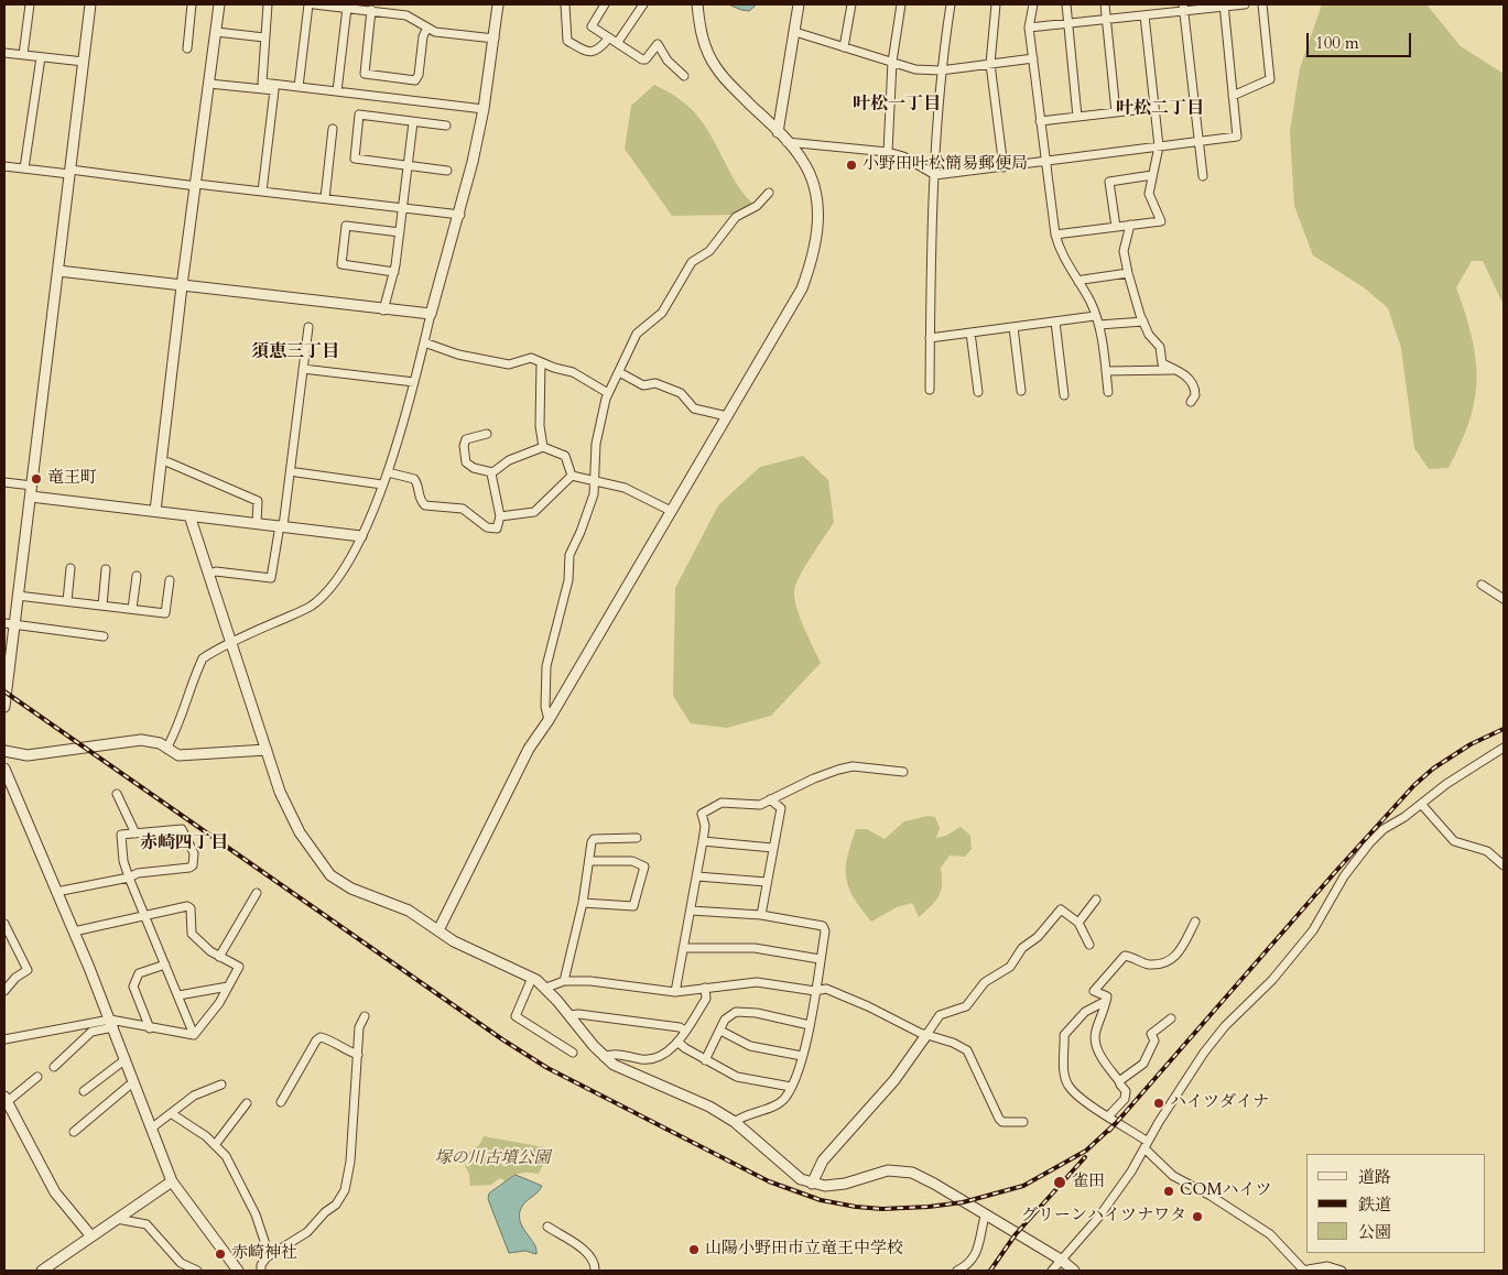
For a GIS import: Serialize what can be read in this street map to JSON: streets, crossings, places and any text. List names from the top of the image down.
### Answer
{
  "districts": [
    "叶松一丁目",
    "叶松二丁目",
    "須恵三丁目",
    "赤崎四丁目"
  ],
  "parks": ["塚の川古墳公園"],
  "places": [
    "小野田叶松簡易郵便局",
    "竜王町",
    "ハイツダイナ",
    "雀田",
    "COMハイツ",
    "グリーンハイツナワタ",
    "山陽小野田市立竜王中学校",
    "赤崎神社"
  ],
  "legend": ["道路", "鉄道", "公園"],
  "scale_bar": "100 m"
}
